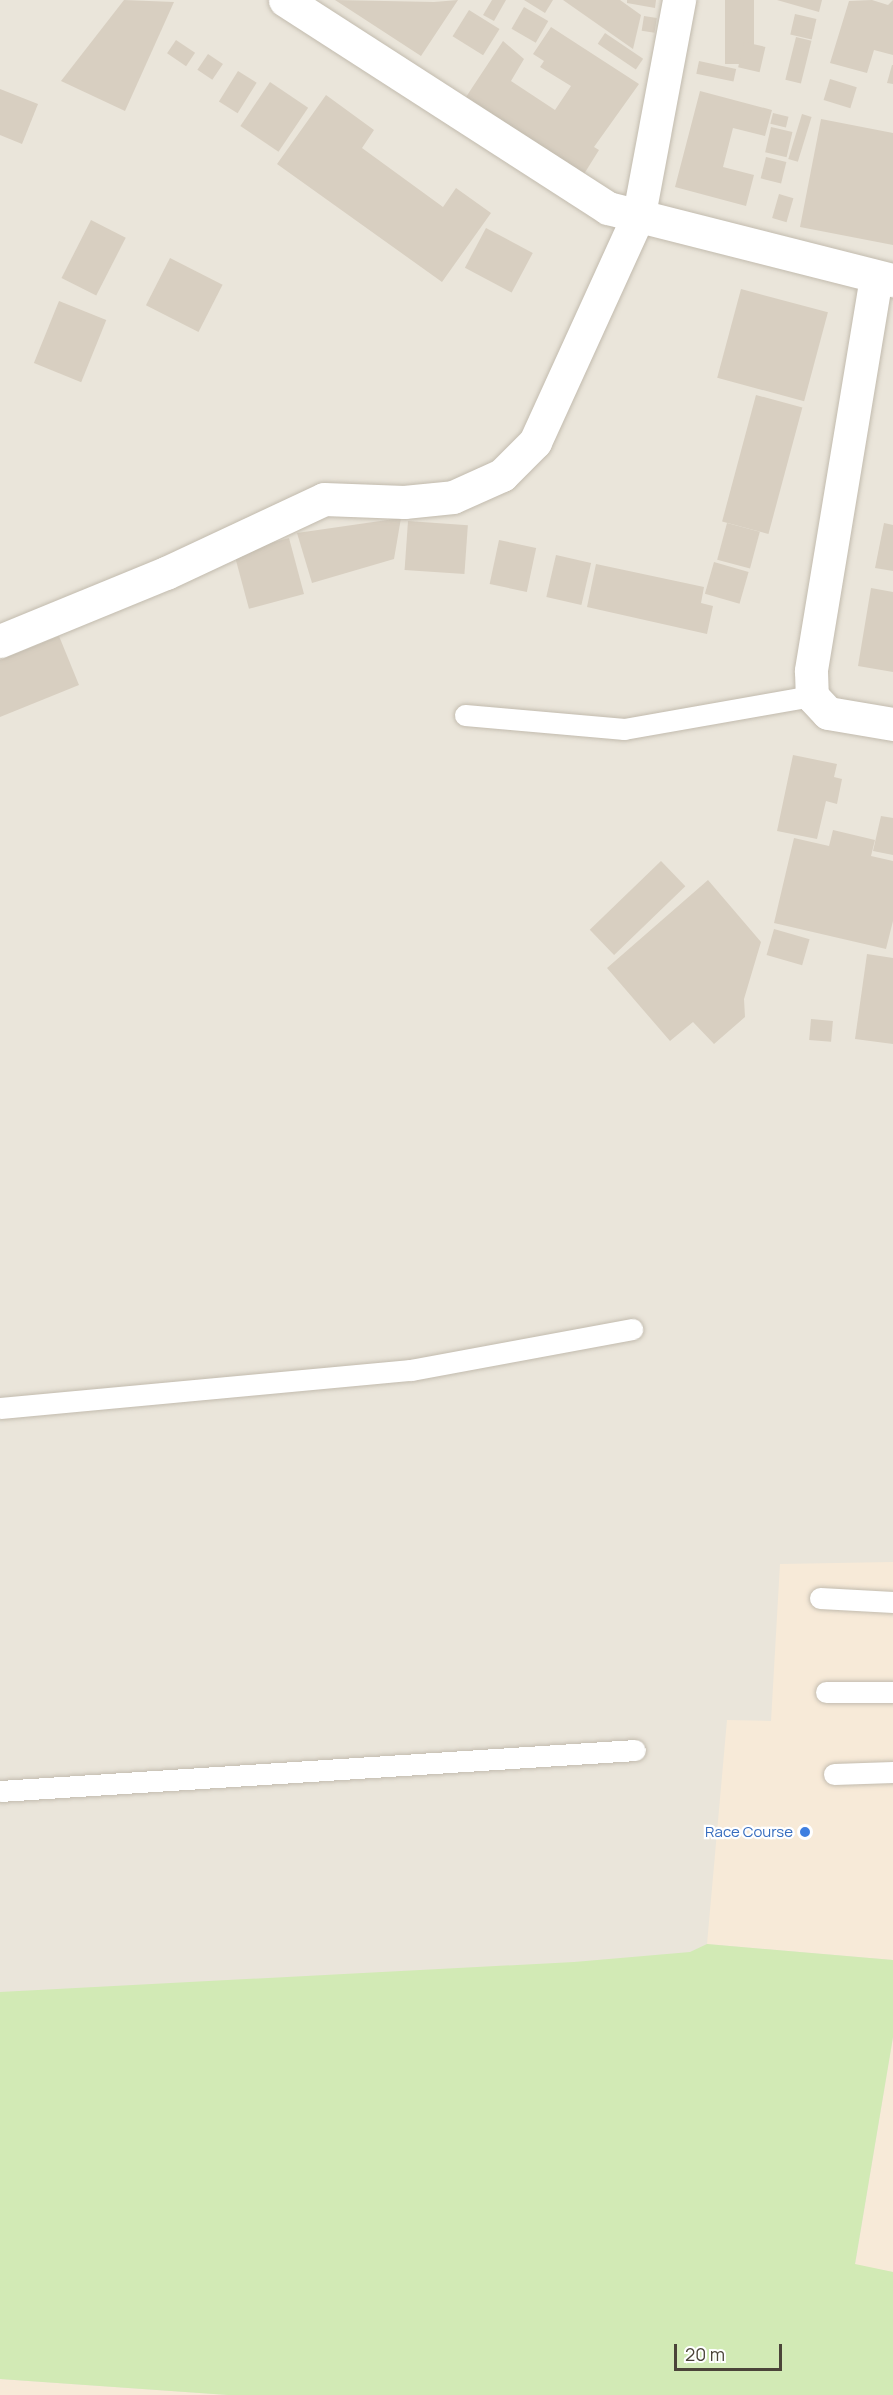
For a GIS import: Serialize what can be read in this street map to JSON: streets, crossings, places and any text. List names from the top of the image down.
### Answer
{
  "places": ["Race Course"],
  "scale_bar": "20 m"
}
